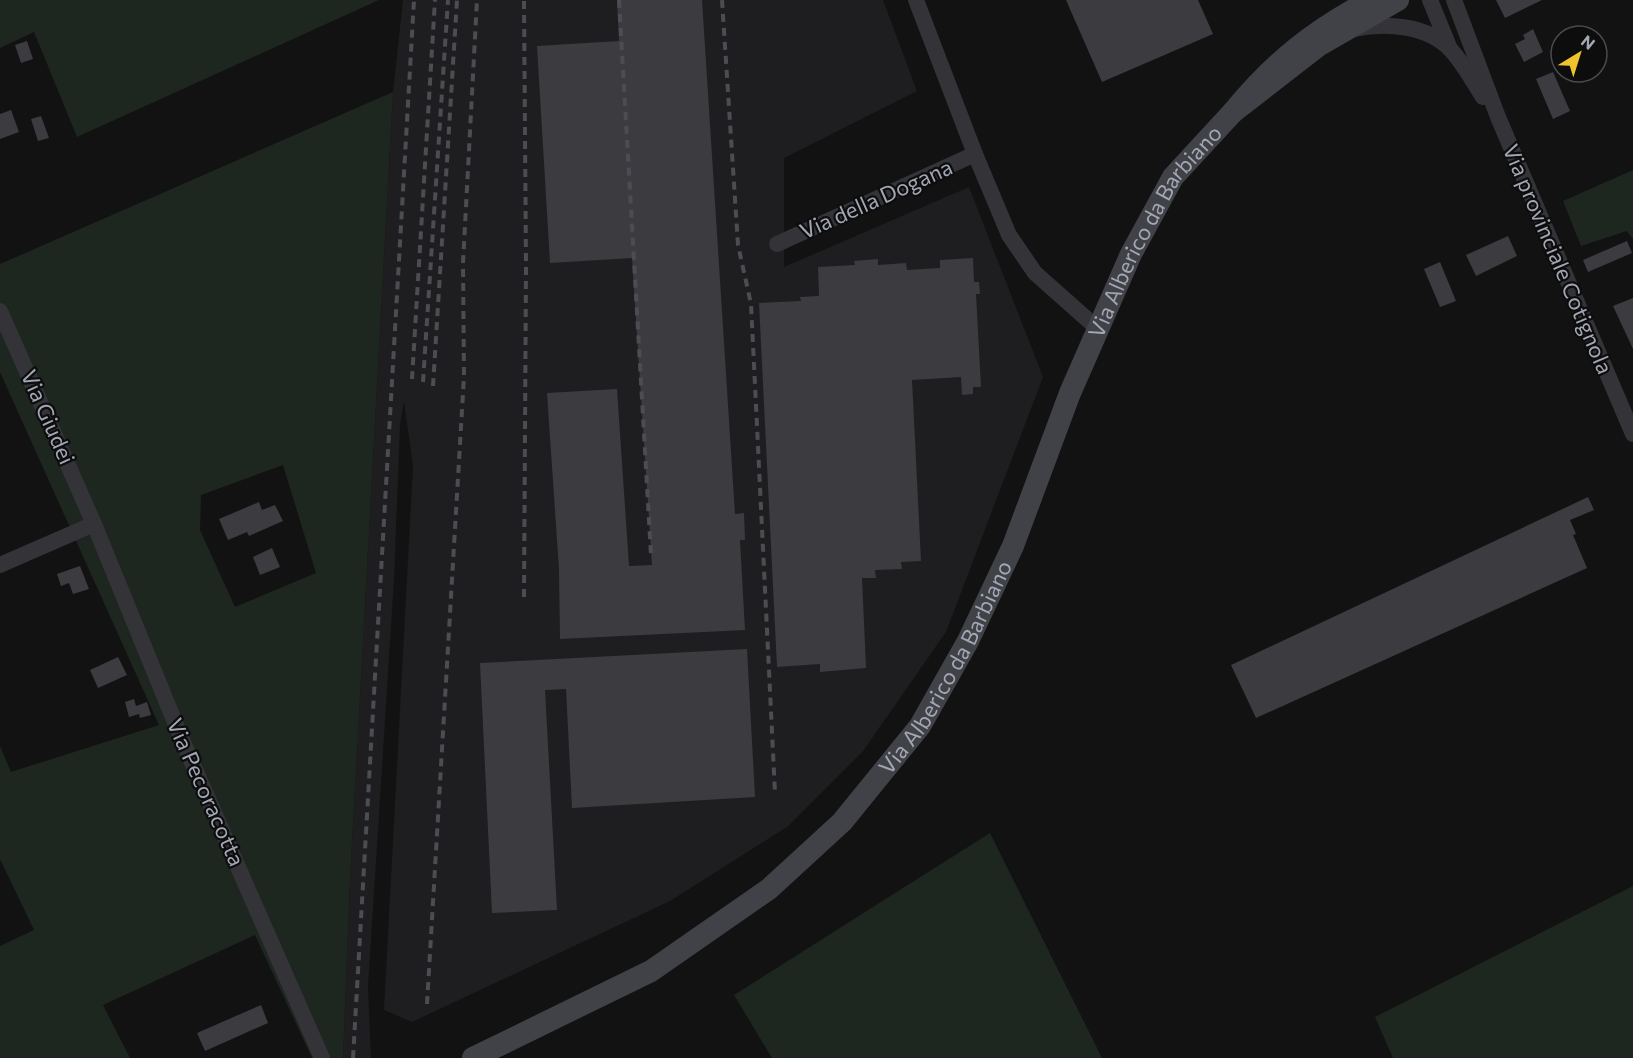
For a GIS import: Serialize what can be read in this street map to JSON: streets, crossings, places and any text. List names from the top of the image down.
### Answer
{
  "streets": {
    "main road": ["Via Alberico da Barbiano"],
    "street": [
      "Via della Dogana",
      "Via provinciale Cotignola",
      "Via Giudei",
      "Via Pecoracotta"
    ]
  },
  "crossings": [
    ["Via della Dogana", "Via Alberico da Barbiano"],
    ["Via Alberico da Barbiano", "Via provinciale Cotignola"],
    ["Via Giudei", "Via Pecoracotta"]
  ],
  "north": "top right"
}
